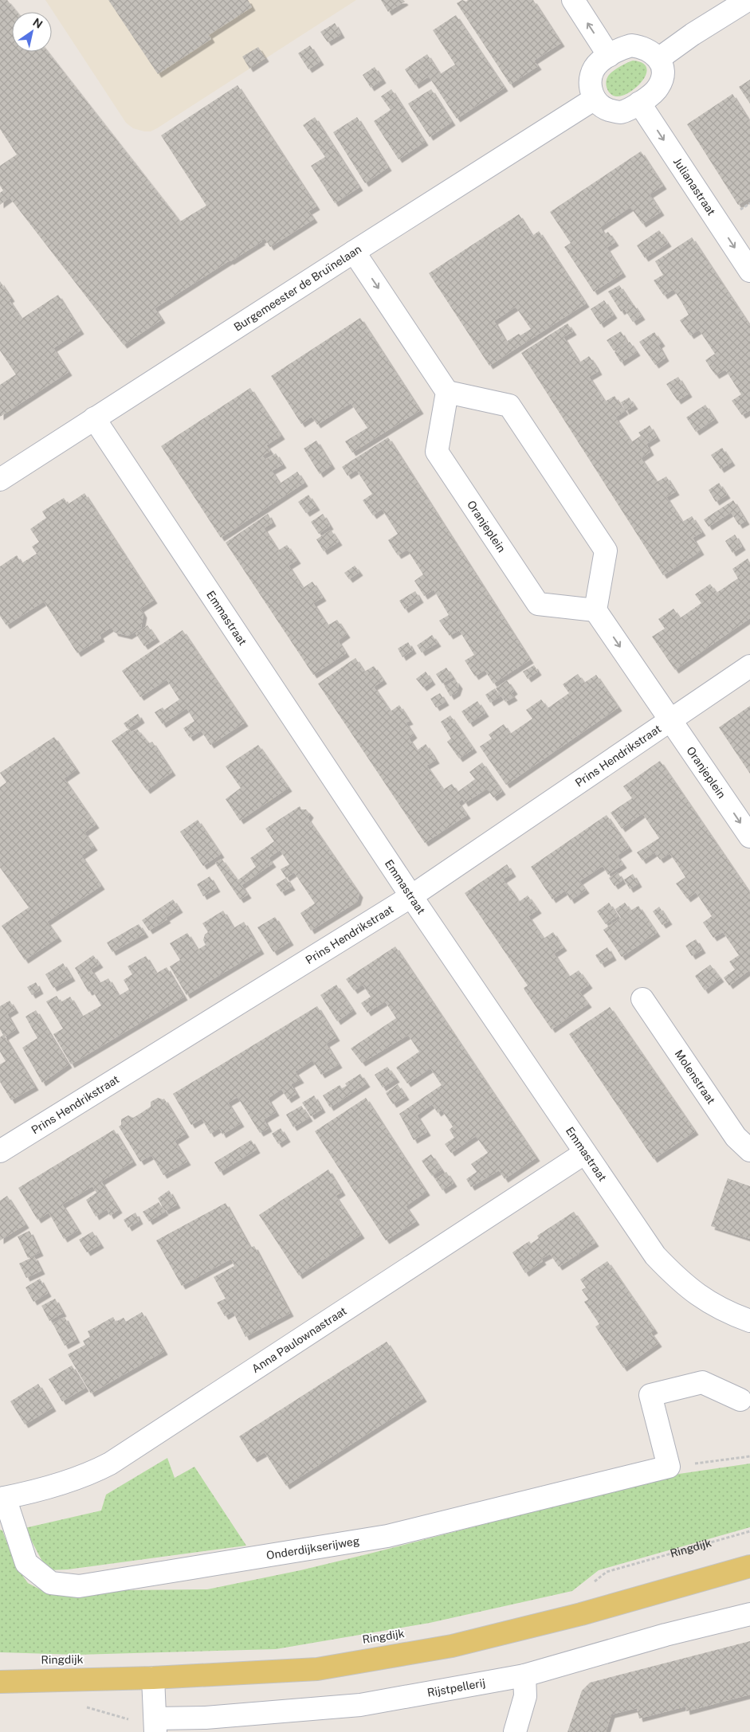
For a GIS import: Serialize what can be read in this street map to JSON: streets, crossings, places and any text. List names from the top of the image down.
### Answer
{
  "streets": {
    "main road": ["Ringdijk"],
    "street": [
      "Julianastraat",
      "Burgemeester de Bruïnelaan",
      "Oranjeplein",
      "Emmastraat",
      "Prins Hendrikstraat",
      "Molenstraat",
      "Anna Paulownastraat",
      "Onderdijkserijweg",
      "Rijstpellerij"
    ]
  },
  "crossings": [
    ["Julianastraat", "Burgemeester de Bruïnelaan"],
    ["Burgemeester de Bruïnelaan", "Emmastraat"],
    ["Oranjeplein", "Prins Hendrikstraat"],
    ["Emmastraat", "Prins Hendrikstraat"],
    ["Emmastraat", "Anna Paulownastraat"],
    ["Anna Paulownastraat", "Onderdijkserijweg"]
  ],
  "one_way": ["Julianastraat", "Oranjeplein"],
  "north": "top right"
}
